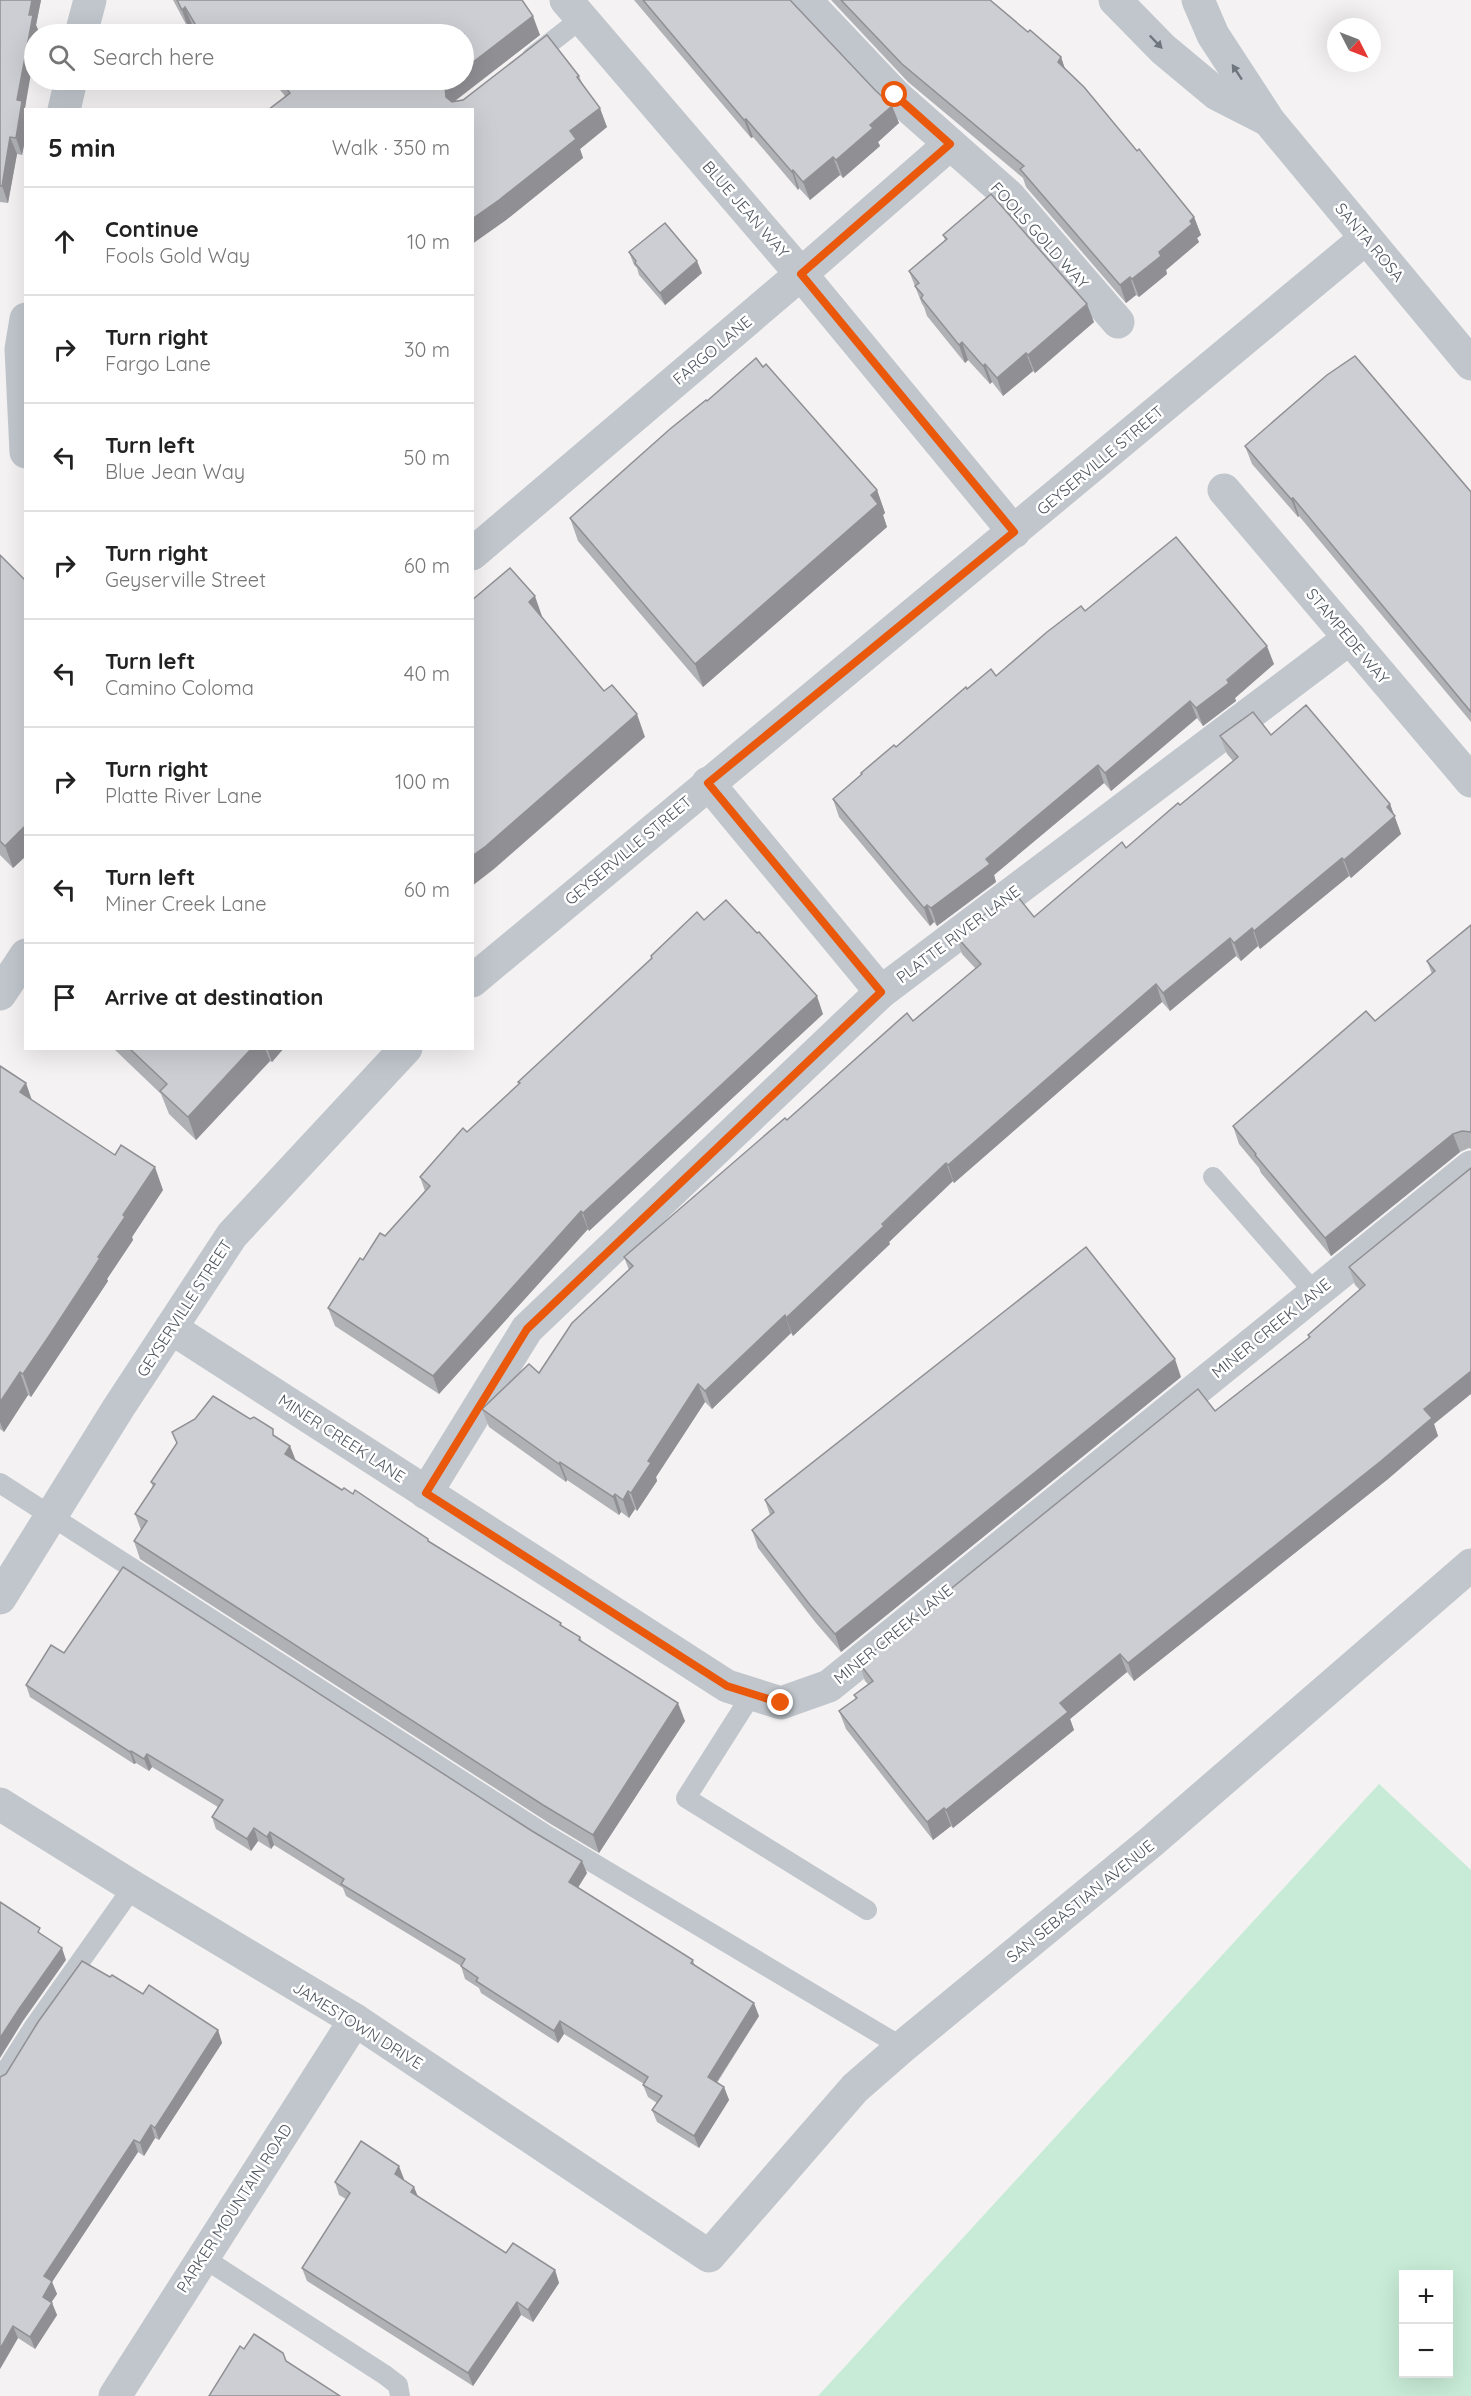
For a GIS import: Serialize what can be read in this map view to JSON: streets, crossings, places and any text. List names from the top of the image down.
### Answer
{
  "streets": {
    "street": [
      "BLUE JEAN WAY",
      "FOOLS GOLD WAY",
      "SANTA ROSA",
      "FARGO LANE",
      "GEYSERVILLE STREET",
      "STAMPEDE WAY",
      "PLATTE RIVER LANE",
      "MINER CREEK LANE",
      "SAN SEBASTIAN AVENUE",
      "JAMESTOWN DRIVE",
      "PARKER MOUNTAIN ROAD"
    ]
  },
  "crossings": [
    ["BLUE JEAN WAY", "FARGO LANE"],
    ["BLUE JEAN WAY", "GEYSERVILLE STREET"],
    ["FOOLS GOLD WAY", "FARGO LANE"],
    ["SANTA ROSA", "GEYSERVILLE STREET"],
    ["GEYSERVILLE STREET", "MINER CREEK LANE"],
    ["STAMPEDE WAY", "PLATTE RIVER LANE"],
    ["PLATTE RIVER LANE", "MINER CREEK LANE"],
    ["SAN SEBASTIAN AVENUE", "JAMESTOWN DRIVE"],
    ["JAMESTOWN DRIVE", "PARKER MOUNTAIN ROAD"]
  ],
  "north": "bottom right",
  "page": {
    "search": "Search here",
    "heading": ["5 min", "Walk · 350 m"],
    "list": [
      ["Continue", "Fools Gold Way", "10 m"],
      ["Turn right", "Fargo Lane", "30 m"],
      ["Turn left", "Blue Jean Way", "50 m"],
      ["Turn right", "Geyserville Street", "60 m"],
      ["Turn left", "Camino Coloma", "40 m"],
      ["Turn right", "Platte River Lane", "100 m"],
      ["Turn left", "Miner Creek Lane", "60 m"],
      "Arrive at destination"
    ],
    "map_buttons": ["+", "−"]
  }
}
